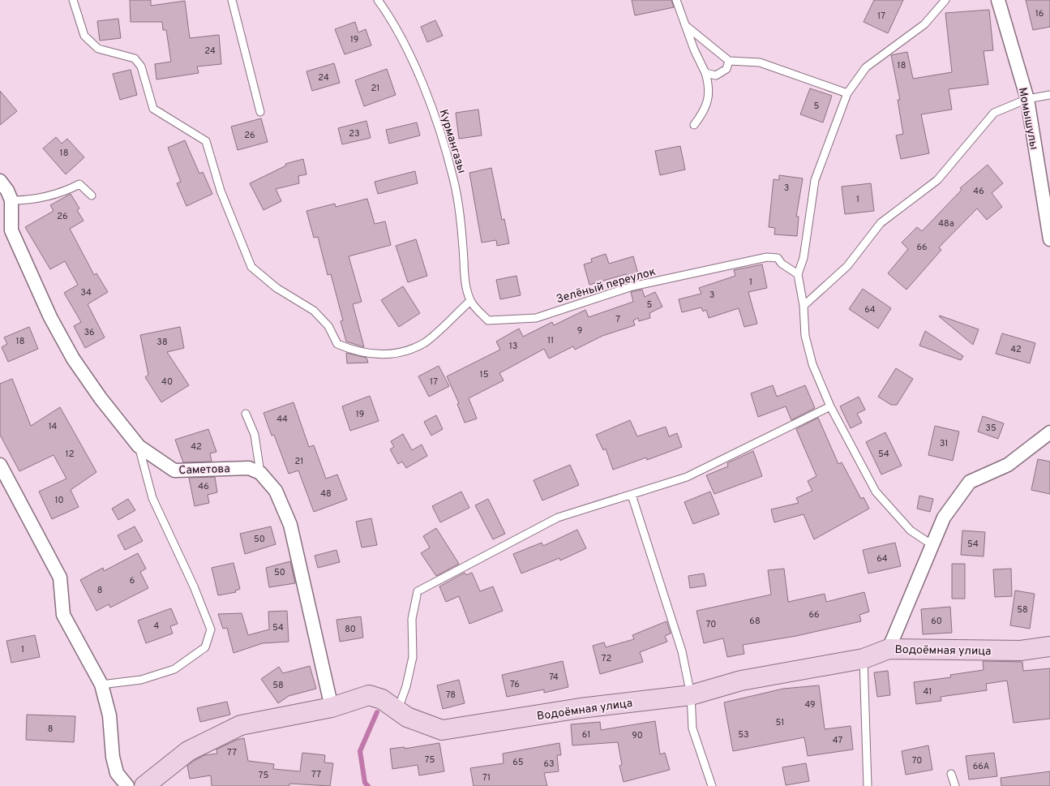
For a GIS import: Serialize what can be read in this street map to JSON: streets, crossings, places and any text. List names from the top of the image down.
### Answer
{
  "streets": {
    "street": ["Момышулы", "Саметова", "Водоёмная улица"],
    "lane": ["Курмангазы", "Зелёный переулок"]
  },
  "crossings": [
    ["Курмангазы", "Зелёный переулок"]
  ],
  "house_numbers": [
    "16",
    "17",
    "19",
    "24",
    "18",
    "24",
    "21",
    "5",
    "23",
    "26",
    "18",
    "3",
    "46",
    "1",
    "26",
    "48а",
    "66",
    "1",
    "34",
    "3",
    "5",
    "64",
    "7",
    "9",
    "36",
    "11",
    "18",
    "38",
    "13",
    "42",
    "15",
    "40",
    "17",
    "19",
    "44",
    "14",
    "35",
    "31",
    "42",
    "12",
    "54",
    "21",
    "46",
    "48",
    "10",
    "50",
    "54",
    "64",
    "50",
    "6",
    "8",
    "58",
    "66",
    "68",
    "60",
    "70",
    "4",
    "54",
    "80",
    "1",
    "72",
    "74",
    "76",
    "58",
    "41",
    "78",
    "49",
    "51",
    "8",
    "61",
    "53",
    "90",
    "47",
    "77",
    "75",
    "70",
    "65",
    "63",
    "66А",
    "77",
    "75",
    "71"
  ]
}
